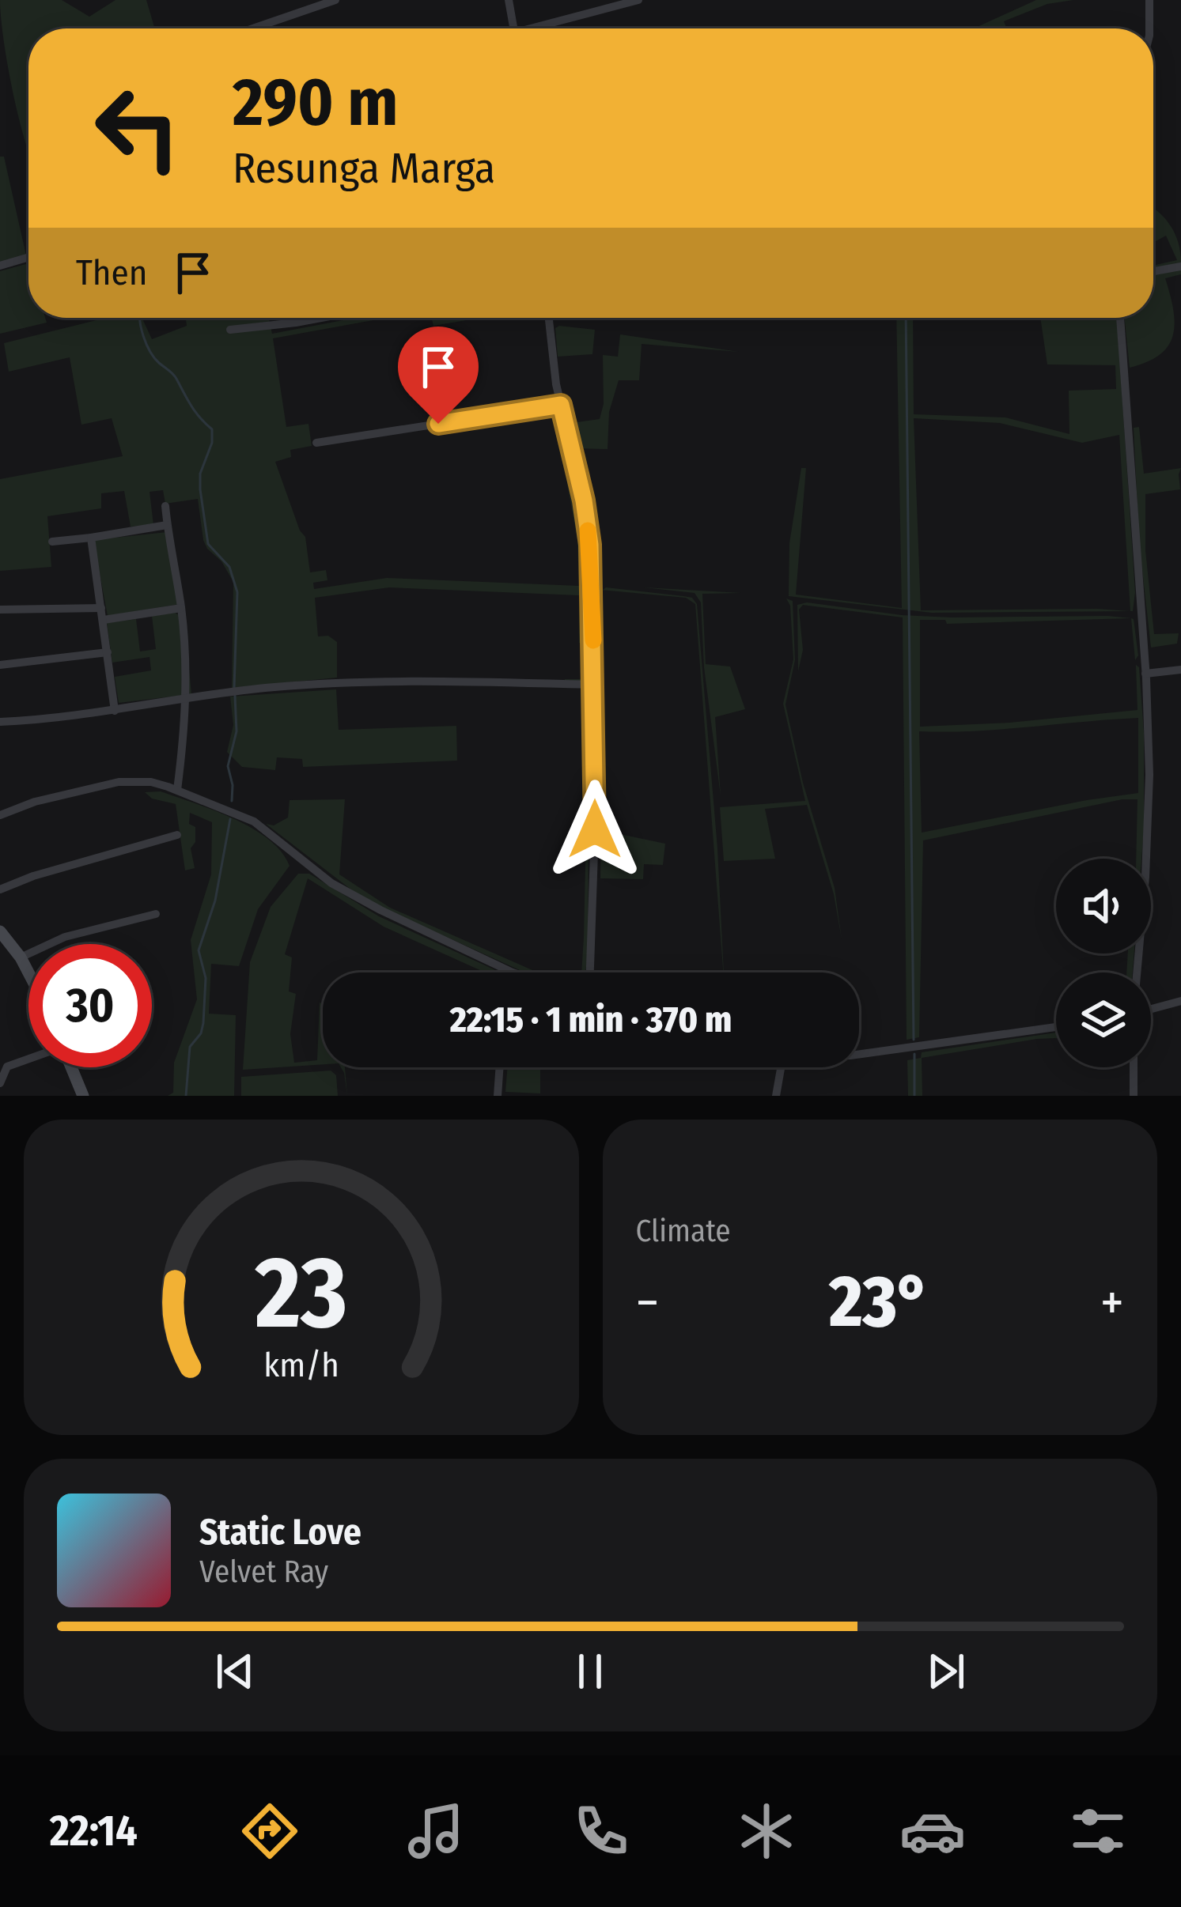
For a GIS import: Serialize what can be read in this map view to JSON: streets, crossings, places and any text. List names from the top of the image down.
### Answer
{
  "page": {
    "turn": ["290 m", "Resunga Marga"],
    "then": "Then",
    "limit": "30",
    "trip": "22:15 · 1 min · 370 m",
    "tile": "Climate",
    "heat": ["−", "23°", "+"],
    "song": ["Static Love", "Velvet Ray"],
    "tabs": "22:14",
    "gauge": ["23", "km/h"]
  }
}
